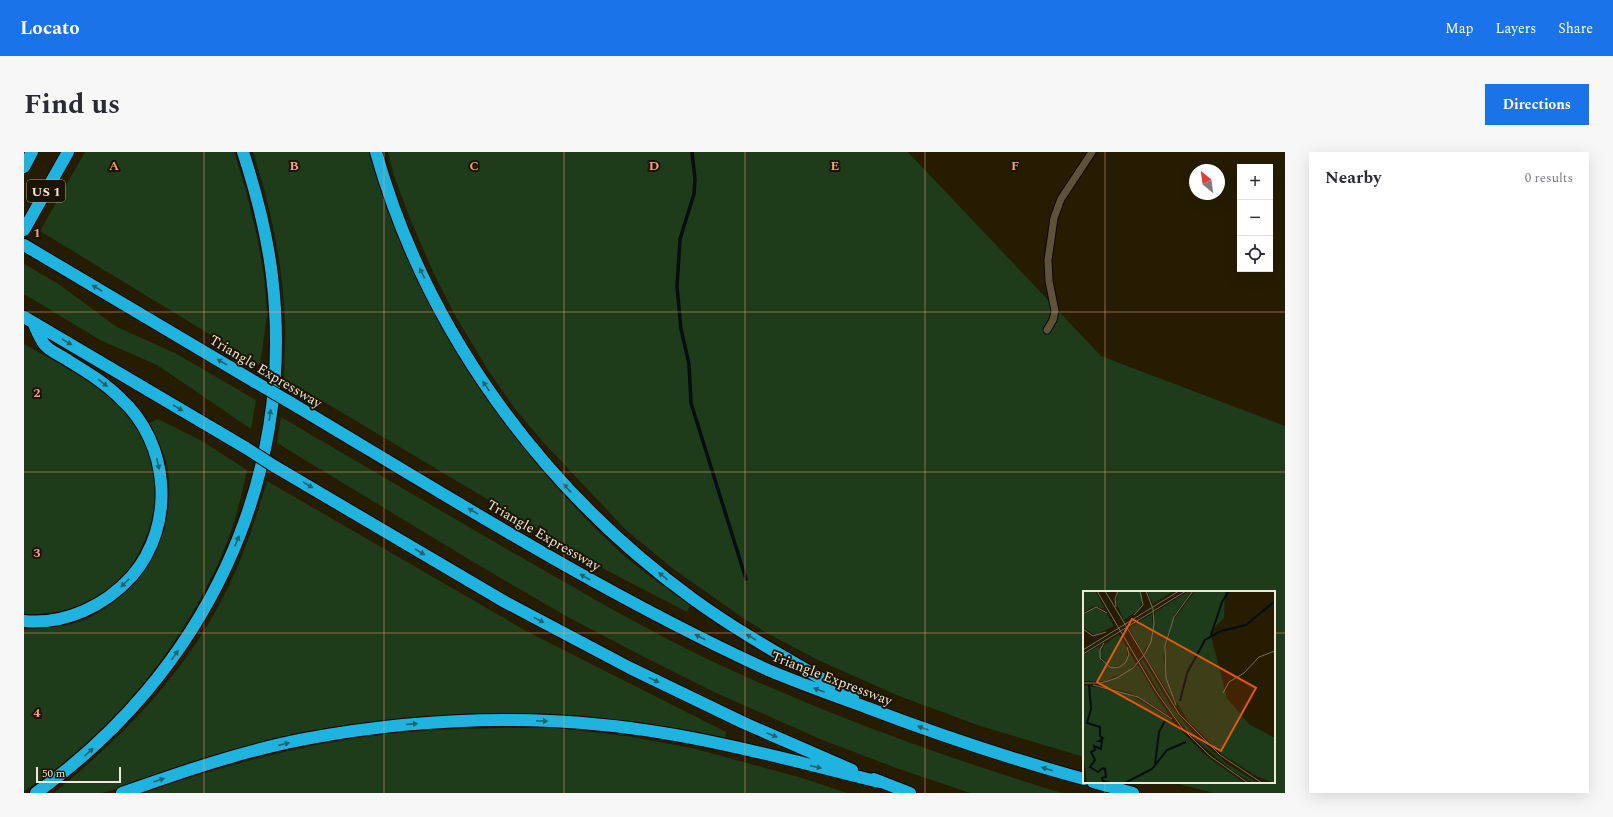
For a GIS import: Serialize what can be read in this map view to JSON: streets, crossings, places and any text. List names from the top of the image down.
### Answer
{
  "streets": {
    "highway": ["US 1", "Triangle Expressway"]
  },
  "scale_bar": "50 m",
  "north": "top left",
  "page": {
    "header": "Locato",
    "nav": ["Map", "Layers", "Share"],
    "title": "Find us",
    "buttons": "Directions",
    "heading": ["Nearby", "0 results"],
    "map_buttons": ["+", "−"],
    "scale": "50 m"
  },
  "grid": {
    "columns": [
      "A",
      "B",
      "C",
      "D",
      "E",
      "F"
    ],
    "rows": [
      "1",
      "2",
      "3",
      "4"
    ]
  }
}
